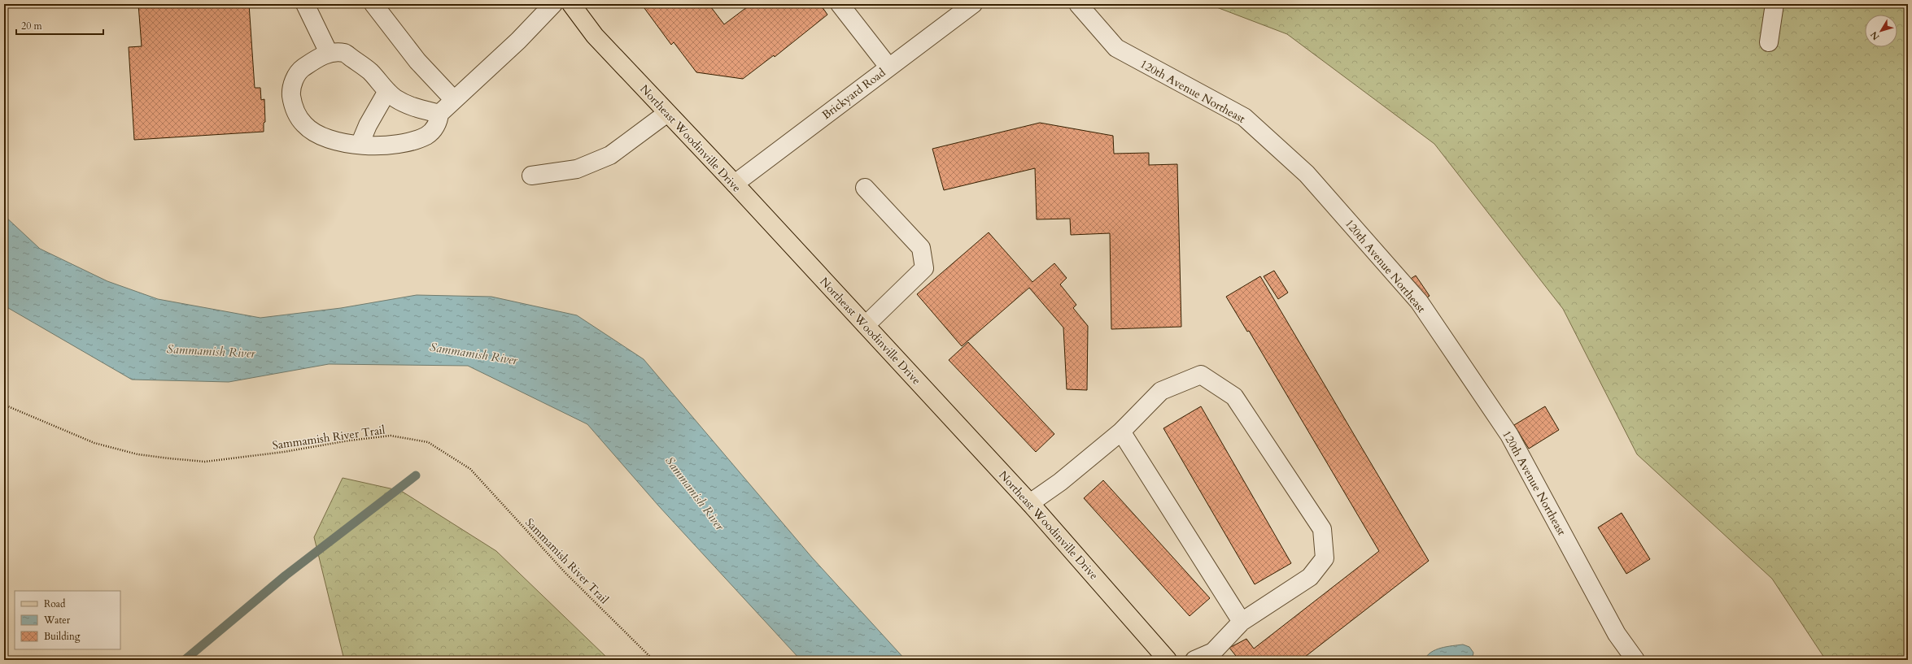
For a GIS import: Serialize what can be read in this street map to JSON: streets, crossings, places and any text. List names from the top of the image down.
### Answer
{
  "streets": {
    "main road": ["Northeast Woodinville Drive"],
    "street": ["120th Avenue Northeast", "Brickyard Road"],
    "path": ["Sammamish River Trail"]
  },
  "crossings": [
    ["Brickyard Road", "Northeast Woodinville Drive"]
  ],
  "water": ["Sammamish River"],
  "legend": ["Road", "Water", "Building"],
  "scale_bar": "20 m",
  "north": "bottom left"
}
